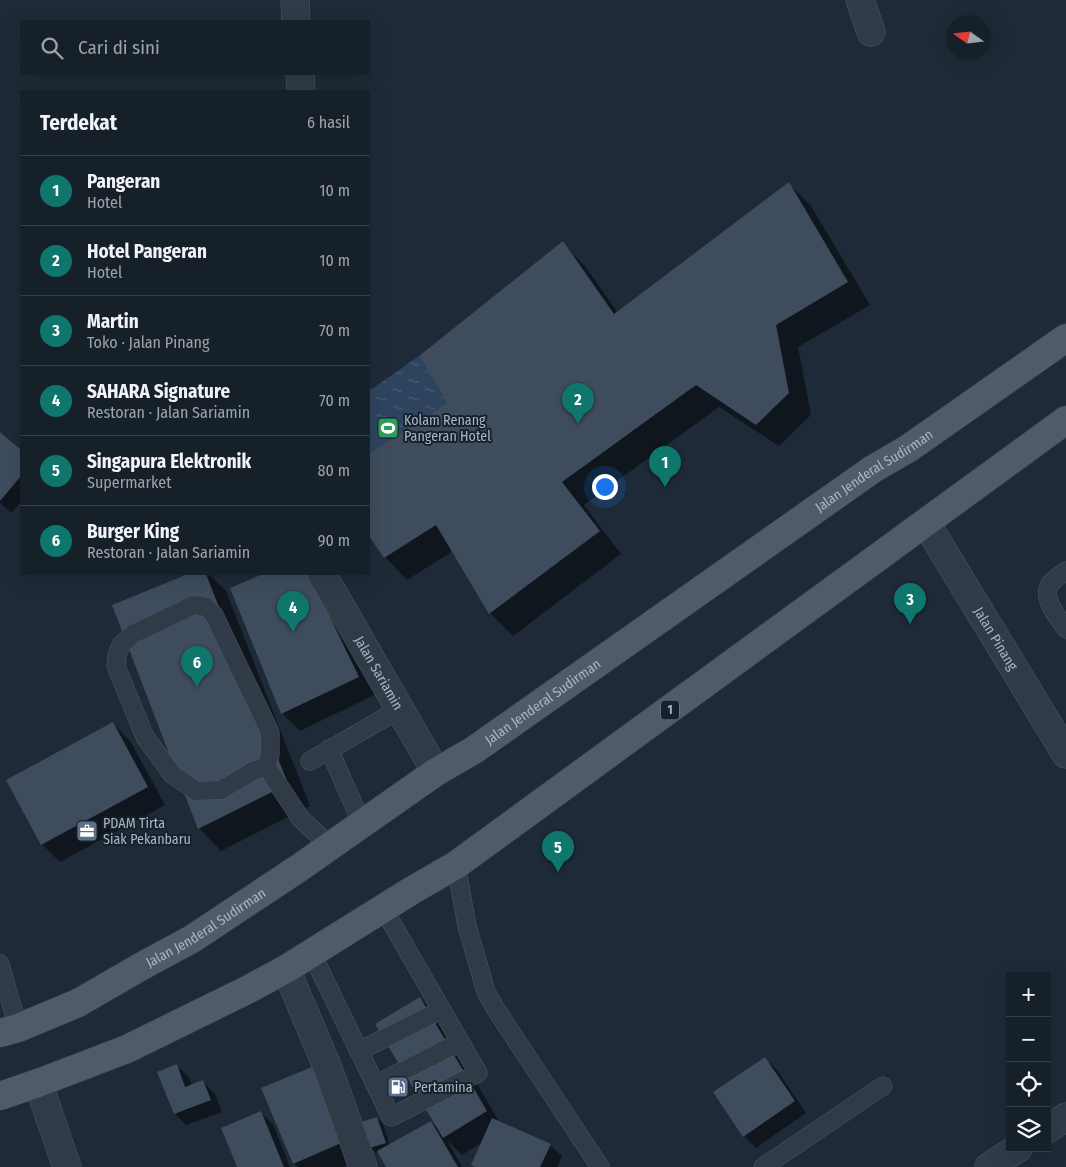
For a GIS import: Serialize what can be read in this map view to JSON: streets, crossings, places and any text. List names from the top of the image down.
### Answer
{
  "streets": {
    "main road": ["Jalan Jenderal Sudirman", "1"],
    "street": ["Jalan Pinang", "Jalan Sariamin"]
  },
  "crossings": [
    ["Jalan Jenderal Sudirman", "Jalan Sariamin"],
    ["Jalan Pinang", "1"]
  ],
  "places": {
    "sports": ["Kolam Renang Pangeran Hotel"],
    "office": ["PDAM Tirta Siak Pekanbaru"],
    "fuel station": ["Pertamina"]
  },
  "north": "left",
  "page": {
    "search": "Cari di sini",
    "heading": ["Terdekat", "6 hasil"],
    "list": [
      {
        "mark": "1",
        "name": "Pangeran",
        "note": "Hotel",
        "value": "10 m"
      },
      {
        "mark": "2",
        "name": "Hotel Pangeran",
        "note": "Hotel",
        "value": "10 m"
      },
      {
        "mark": "3",
        "name": "Martin",
        "note": "Toko · Jalan Pinang",
        "value": "70 m"
      },
      {
        "mark": "4",
        "name": "SAHARA Signature",
        "note": "Restoran · Jalan Sariamin",
        "value": "70 m"
      },
      {
        "mark": "5",
        "name": "Singapura Elektronik",
        "note": "Supermarket",
        "value": "80 m"
      },
      {
        "mark": "6",
        "name": "Burger King",
        "note": "Restoran · Jalan Sariamin",
        "value": "90 m"
      }
    ],
    "pins": [
      "2",
      "1",
      "3",
      "4",
      "6",
      "5"
    ],
    "map_buttons": ["+", "−"]
  }
}
